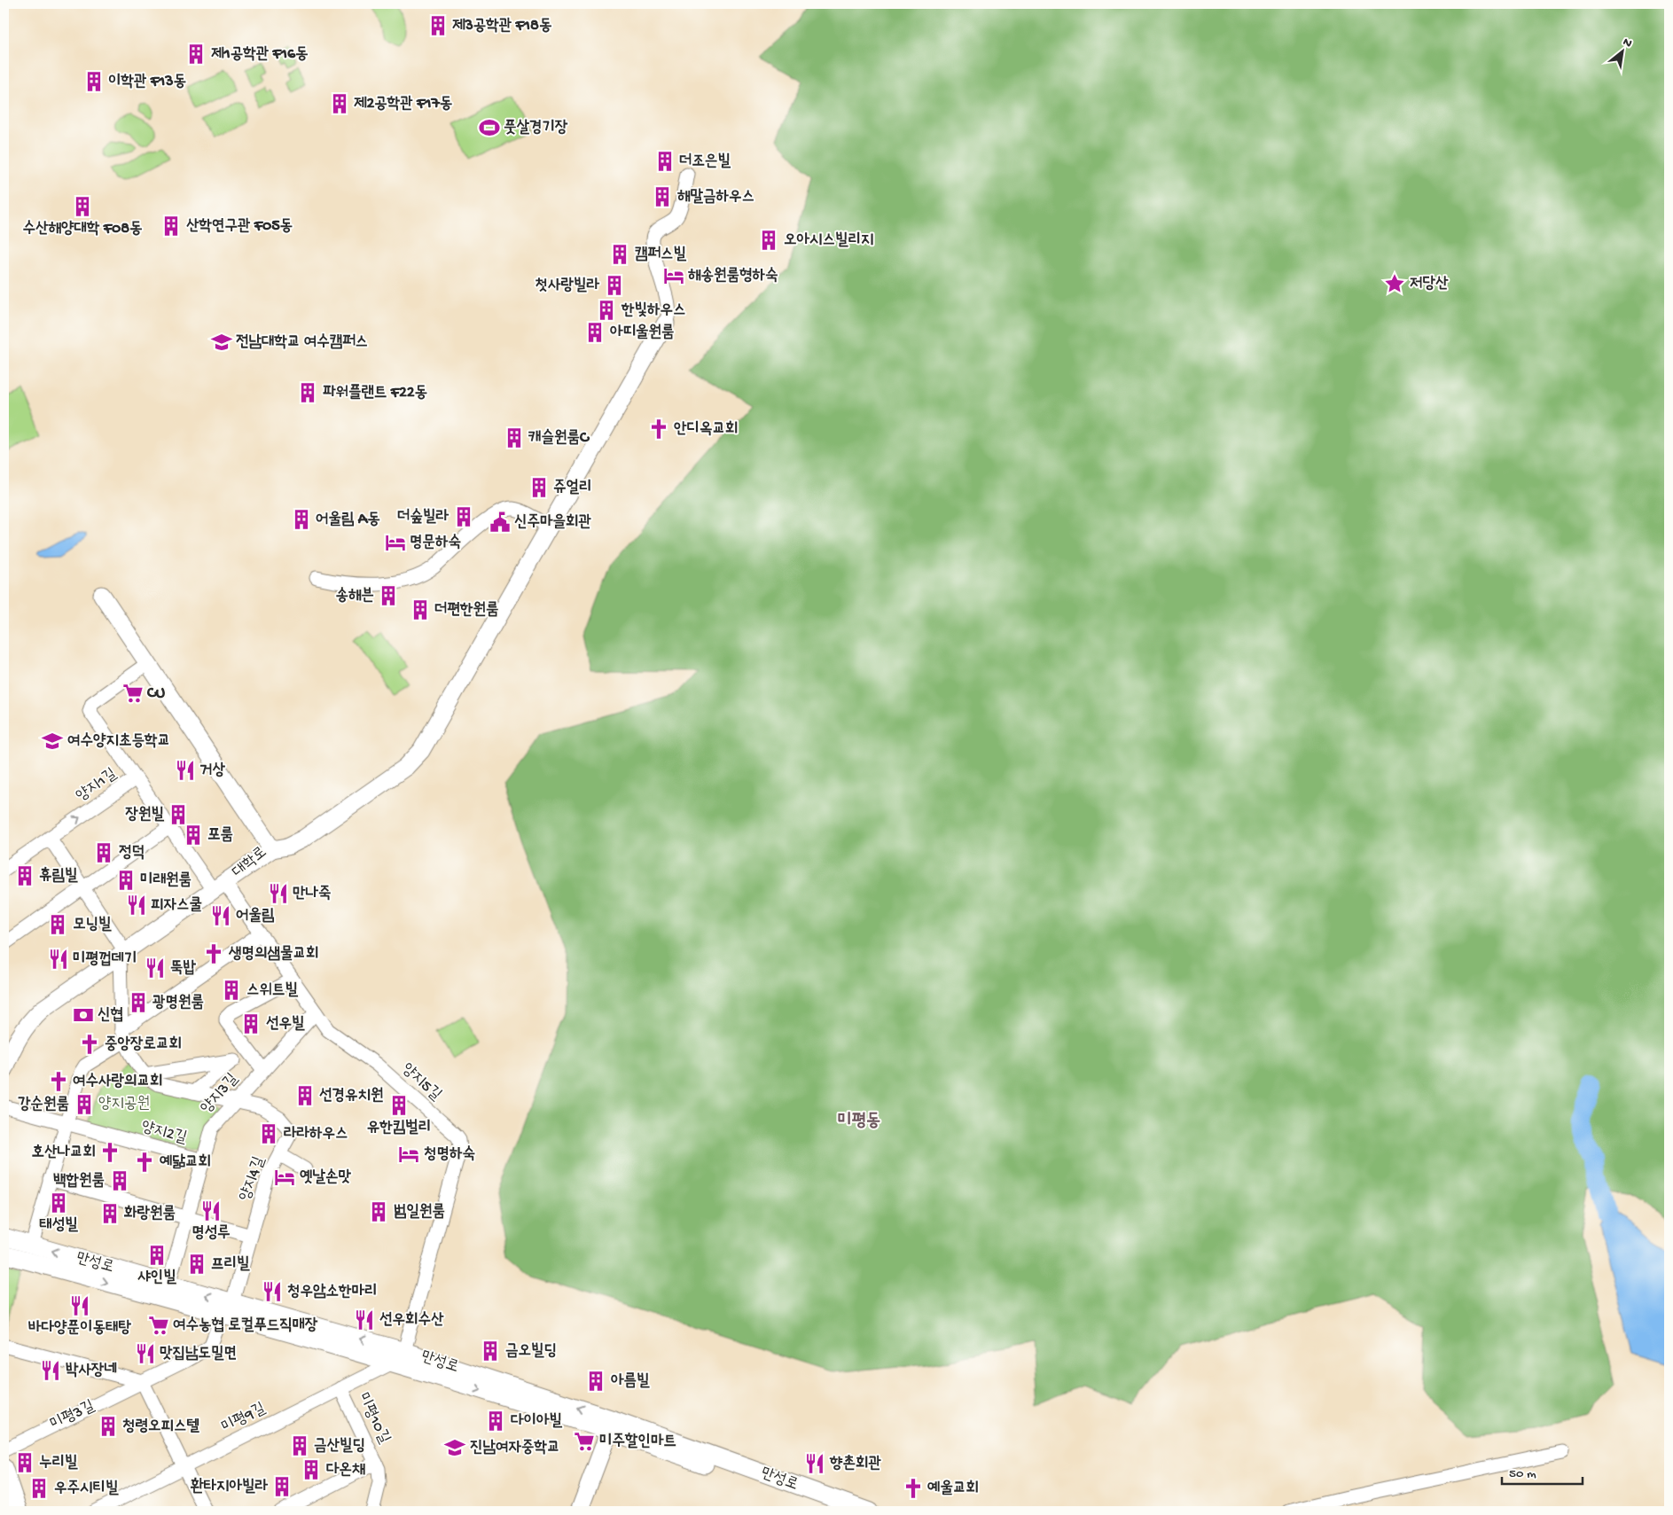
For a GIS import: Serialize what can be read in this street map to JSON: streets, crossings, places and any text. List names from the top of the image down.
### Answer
{
  "streets": {
    "street": [
      "양지1길",
      "대학로",
      "양지5길",
      "양지3길",
      "양지2길",
      "양지4길",
      "만성로",
      "미평3길",
      "미평9길",
      "미평10길"
    ]
  },
  "crossings": [
    ["양지1길", "대학로"],
    ["양지1길", "양지5길"],
    ["대학로", "양지5길"],
    ["양지5길", "양지3길"],
    ["양지5길", "만성로"],
    ["양지5길", "미평9길"],
    ["양지3길", "양지2길"],
    ["양지3길", "양지4길"],
    ["양지3길", "만성로"],
    ["양지4길", "만성로"],
    ["양지4길", "미평3길"],
    ["만성로", "미평3길"],
    ["만성로", "미평9길"],
    ["미평9길", "미평10길"]
  ],
  "districts": ["미평동"],
  "parks": ["양지공원"],
  "places": {
    "building": [
      "제3공학관 F18동",
      "제1공학관 F16동",
      "이학관 F13동",
      "제2공학관 F17동",
      "더조은빌",
      "해말금하우스",
      "수산해양대학 F08동",
      "산학연구관 F05동",
      "오아시스빌리지",
      "캠퍼스빌",
      "첫사랑빌라",
      "한빛하우스",
      "아띠울원룸",
      "파워플랜트 F22동",
      "캐슬원룸C",
      "쥬얼리",
      "더숲빌라",
      "어울림 A동",
      "송해븐",
      "더편한원룸",
      "장원빌",
      "포룸",
      "정덕",
      "휴림빌",
      "미래원룸",
      "모닝빌",
      "스위트빌",
      "광명원룸",
      "선우빌",
      "선경유치원",
      "강순원룸",
      "유한킴벌리",
      "라라하우스",
      "백합원룸",
      "태성빌",
      "범일원룸",
      "화랑원룸",
      "샤인빌",
      "프리빌",
      "금오빌딩",
      "아름빌",
      "다이아빌",
      "청령오피스텔",
      "금산빌딩",
      "누리빌",
      "다온채",
      "환타지아빌라",
      "우주시티빌"
    ],
    "sports": ["풋살경기장"],
    "hotel": [
      "해송원룸형하숙",
      "명문하숙",
      "청명하숙",
      "옛날손맛"
    ],
    "place": ["저당산"],
    "school or university": ["전남대학교 여수캠퍼스", "여수양지초등학교", "진남여자중학교"],
    "church": [
      "안디옥교회",
      "생명의샘물교회",
      "중앙장로교회",
      "여수사랑의교회",
      "호산나교회",
      "예닮교회",
      "예울교회"
    ],
    "public building": ["신주마을회관"],
    "supermarket": ["CU", "여수농협 로컬푸드직매장", "미주할인마트"],
    "restaurant": [
      "거상",
      "만나죽",
      "피자스쿨",
      "어울림",
      "미평껍데기",
      "뚝밥",
      "명성루",
      "청우암소한마리",
      "바다양푼이동태탕",
      "선우회수산",
      "맛집남도밀면",
      "박사장네",
      "향촌회관"
    ],
    "bank": ["신협"]
  },
  "scale_bar": "50 m",
  "north": "top right"
}
